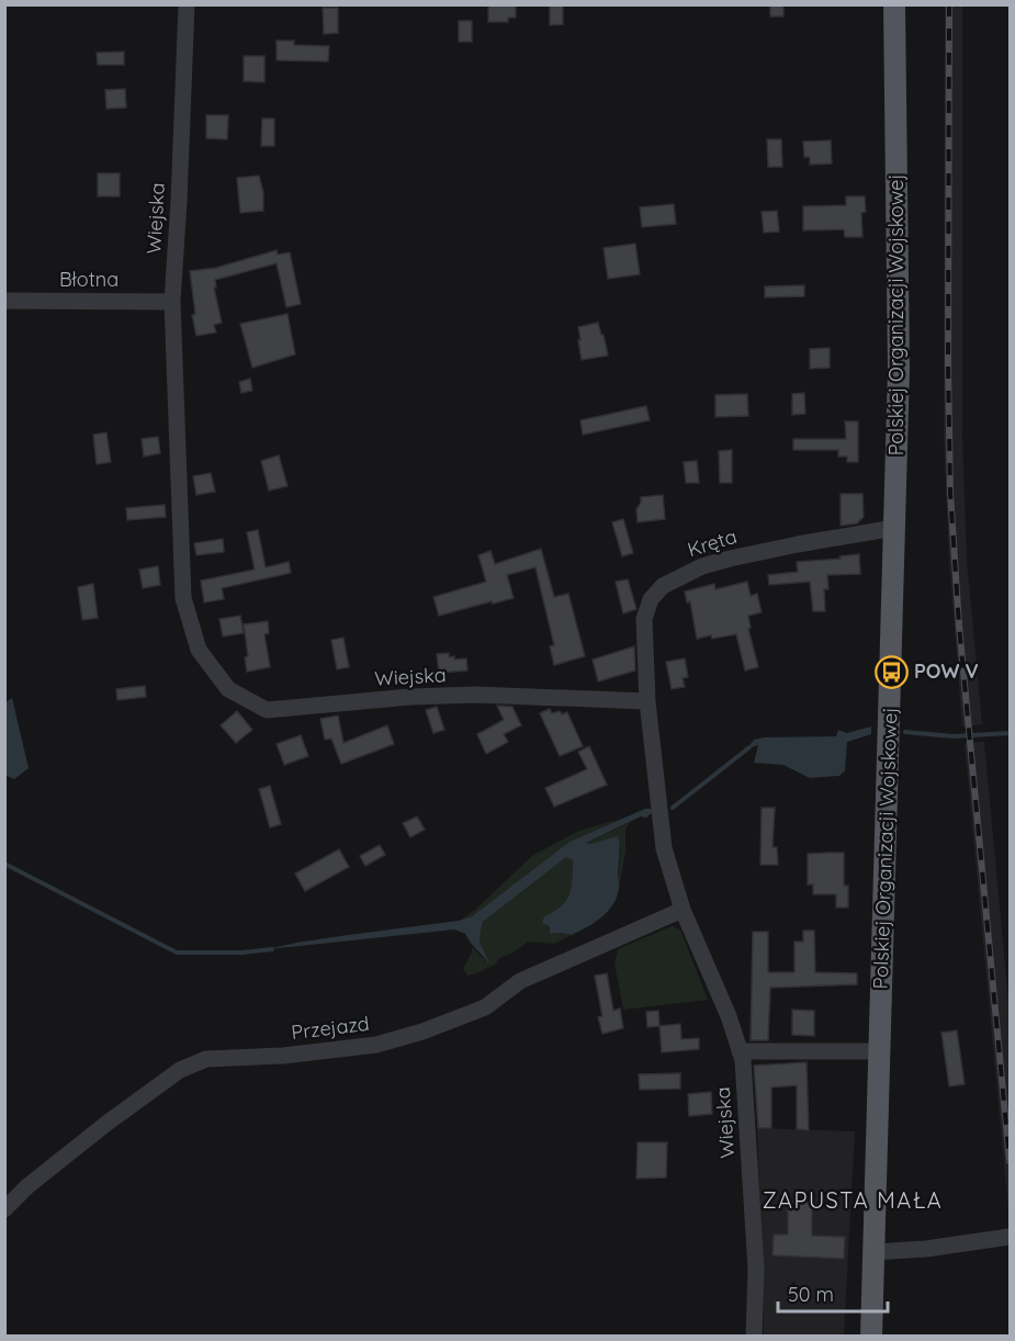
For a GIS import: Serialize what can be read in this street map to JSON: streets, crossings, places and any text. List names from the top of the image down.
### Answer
{
  "streets": {
    "main road": ["Polskiej Organizacji Wojskowej"],
    "street": [
      "Wiejska",
      "Błotna",
      "Kręta",
      "Przejazd"
    ]
  },
  "crossings": [
    ["Wiejska", "Błotna"],
    ["Wiejska", "Kręta"],
    ["Wiejska", "Przejazd"],
    ["Polskiej Organizacji Wojskowej", "Kręta"]
  ],
  "districts": ["ZAPUSTA MAŁA"],
  "places": {
    "bus stop": ["POW V"]
  },
  "scale_bar": "50 m"
}
